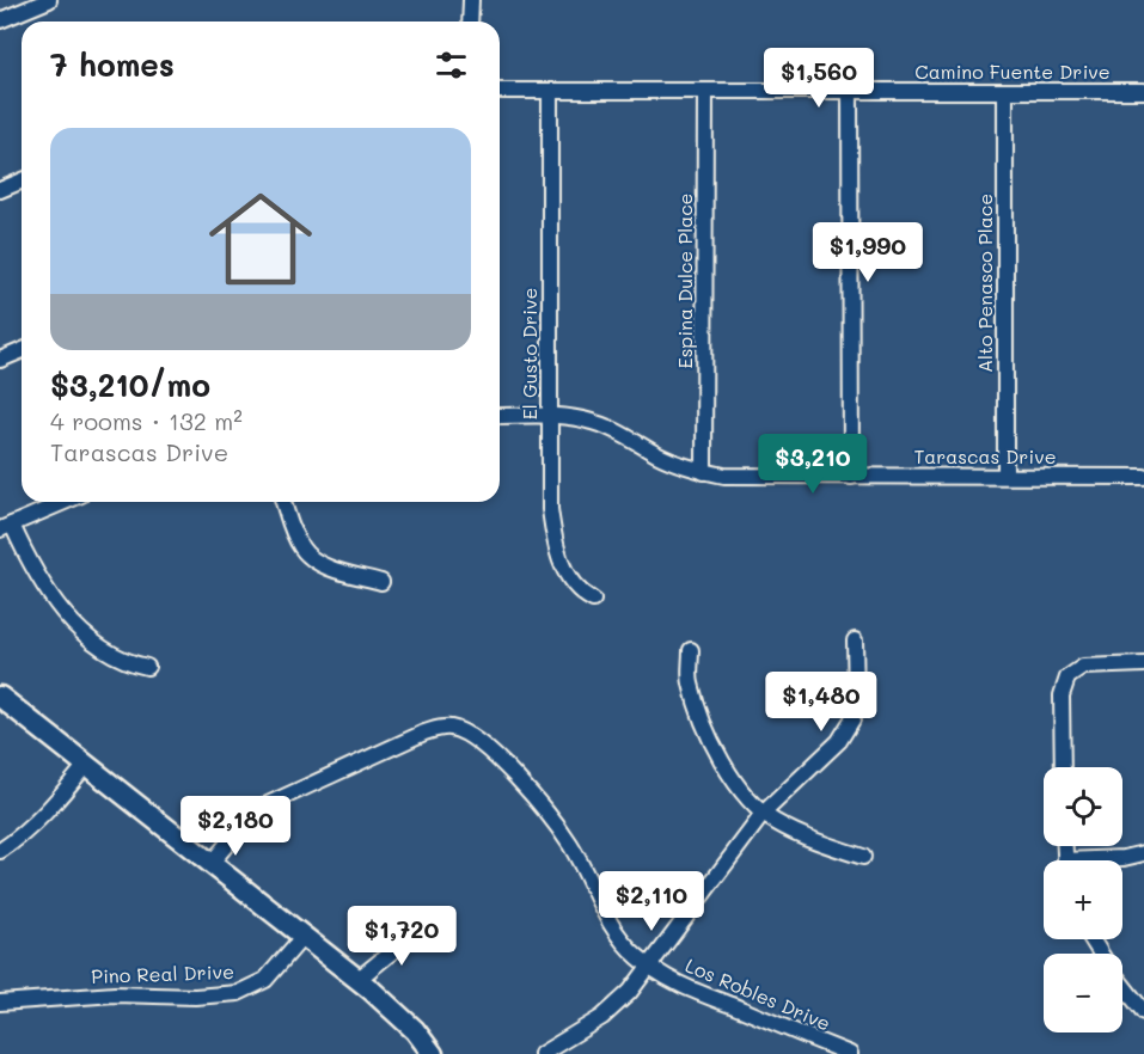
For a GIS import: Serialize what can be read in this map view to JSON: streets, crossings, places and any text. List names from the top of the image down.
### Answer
{
  "streets": {
    "street": [
      "Camino Fuente Drive",
      "Espina Dulce Place",
      "Alto Penasco Place",
      "El Gusto Drive",
      "Tarascas Drive",
      "Pino Real Drive",
      "Los Robles Drive"
    ]
  },
  "crossings": [
    ["Camino Fuente Drive", "Espina Dulce Place"],
    ["Camino Fuente Drive", "Alto Penasco Place"],
    ["Camino Fuente Drive", "El Gusto Drive"],
    ["Espina Dulce Place", "Tarascas Drive"],
    ["Alto Penasco Place", "Tarascas Drive"],
    ["El Gusto Drive", "Tarascas Drive"]
  ],
  "page": {
    "heading": "7 homes",
    "price": [
      "$1,560",
      "$1,990",
      "$3,210",
      "$1,480",
      "$2,180",
      "$2,110",
      "$1,720"
    ],
    "list": [
      {
        "name": "$3,210/mo",
        "note": "4 rooms · 132 m² · Tarascas Drive"
      }
    ],
    "map_buttons": ["+", "−"]
  }
}
